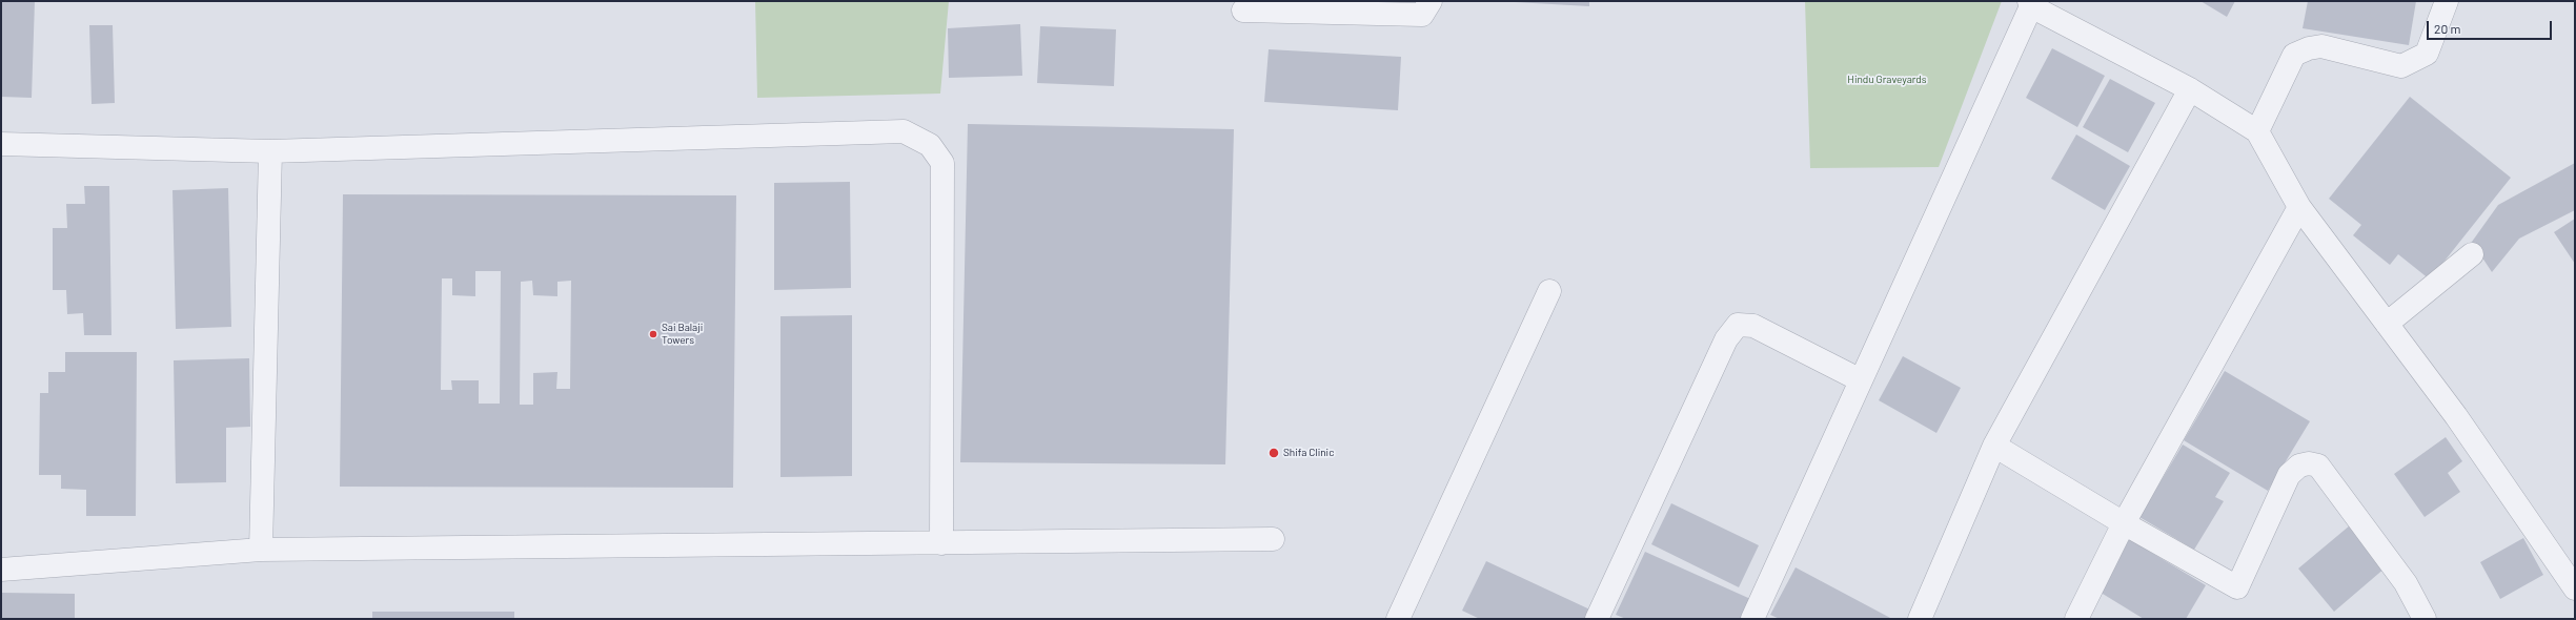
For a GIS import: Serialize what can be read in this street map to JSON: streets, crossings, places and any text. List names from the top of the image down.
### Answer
{
  "parks": ["Hindu Graveyards"],
  "places": ["Sai Balaji Towers", "Shifa Clinic"],
  "scale_bar": "20 m"
}
